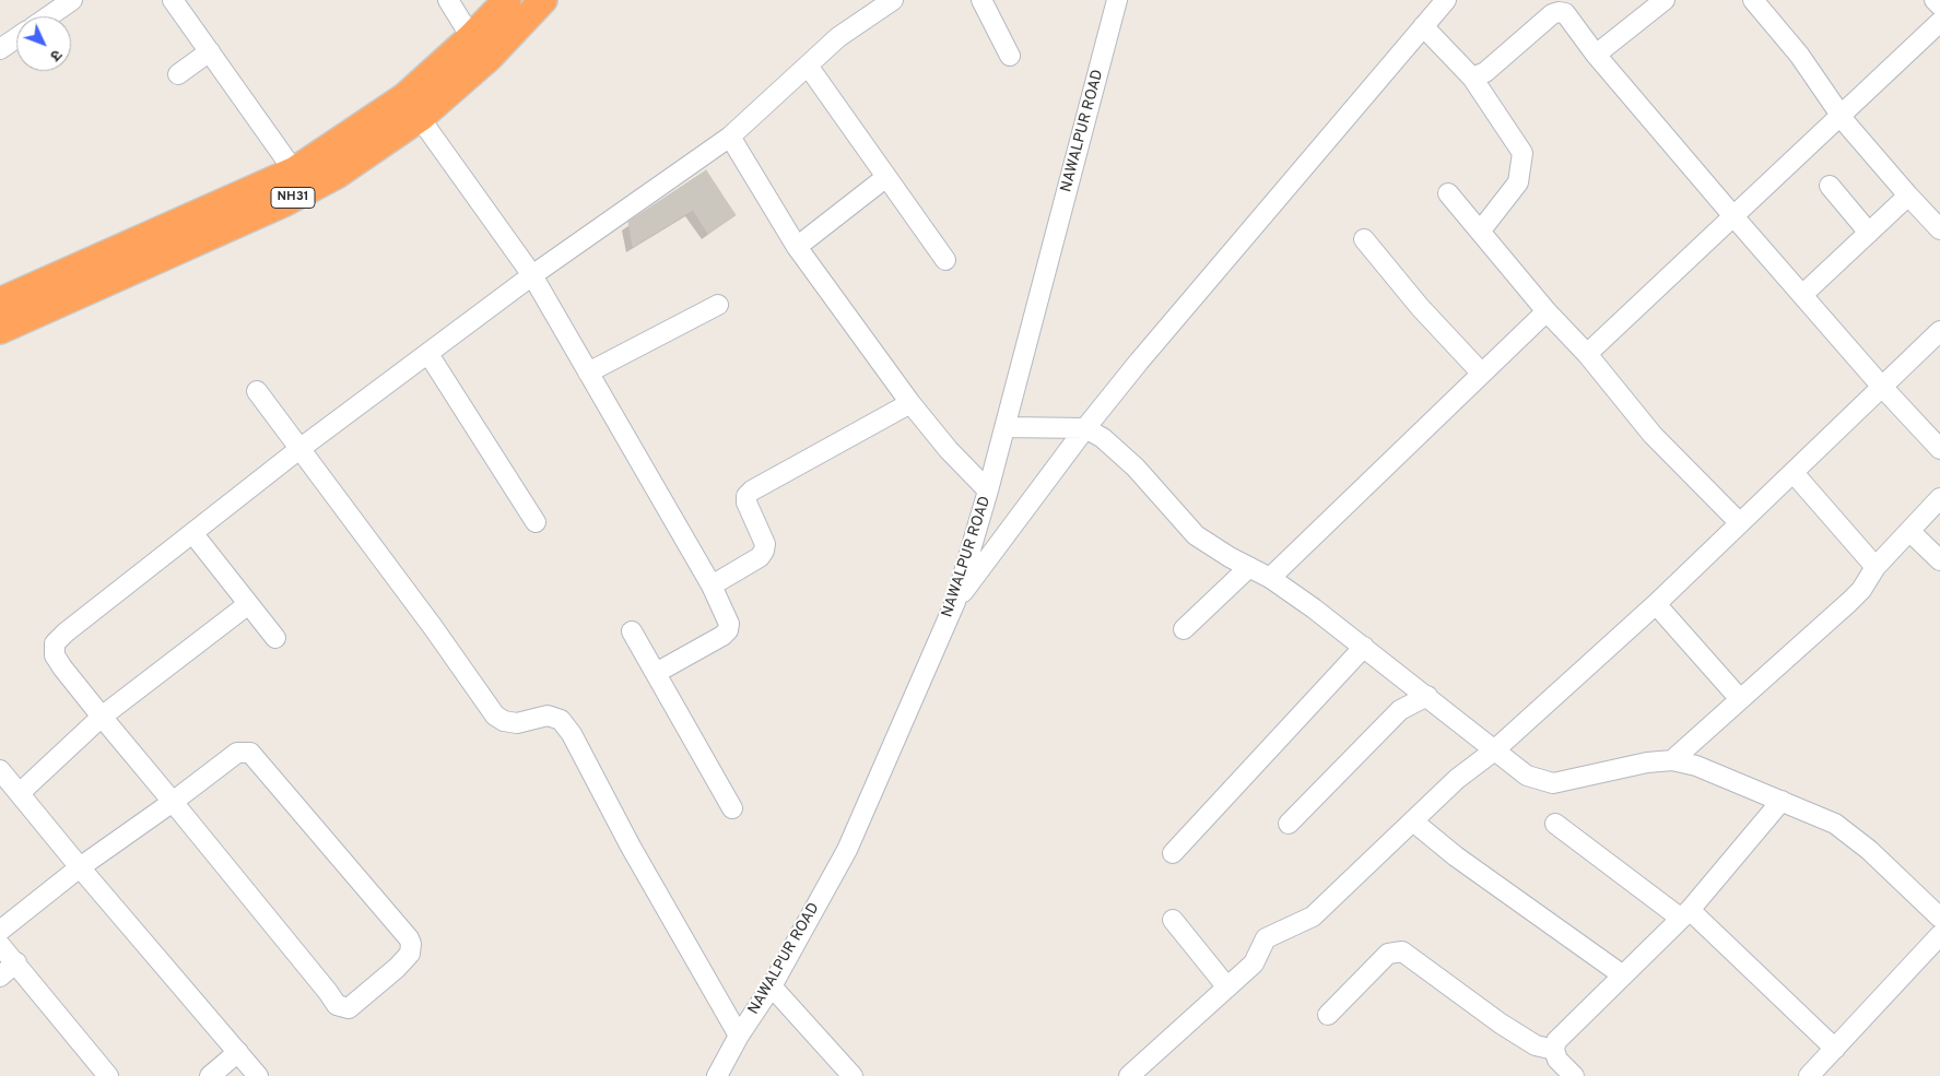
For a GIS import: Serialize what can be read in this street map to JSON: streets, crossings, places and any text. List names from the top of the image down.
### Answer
{
  "streets": {
    "highway": ["NH31"],
    "street": ["NAWALPUR ROAD"]
  },
  "north": "bottom right"
}
